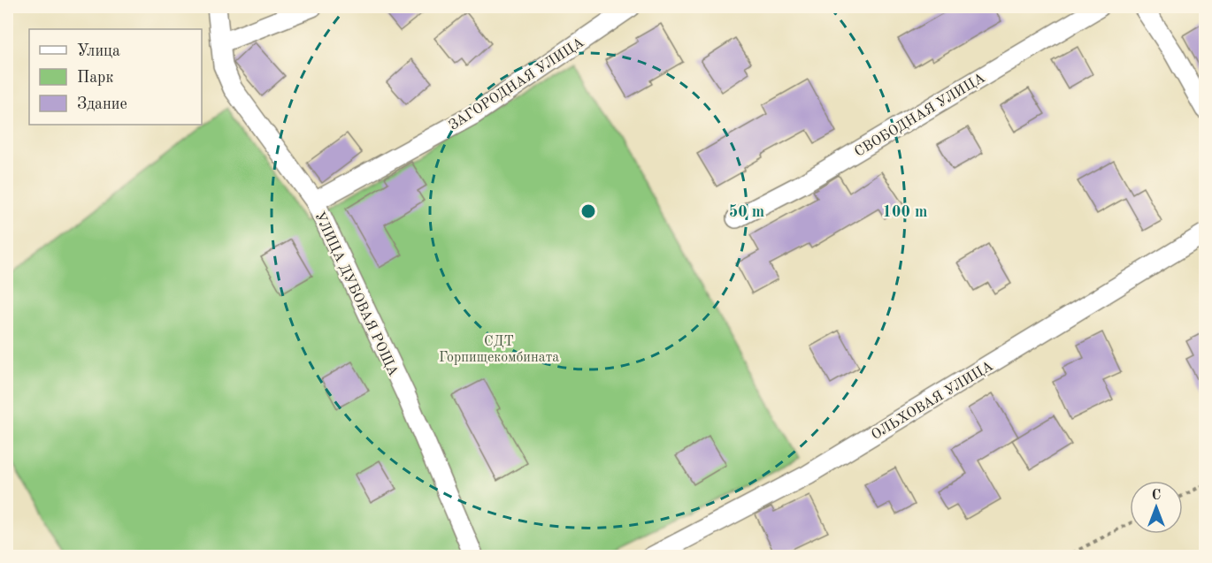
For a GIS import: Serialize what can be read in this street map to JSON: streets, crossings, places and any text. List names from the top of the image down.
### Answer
{
  "streets": {
    "street": [
      "ЗАГОРОДНАЯ УЛИЦА",
      "СВОБОДНАЯ УЛИЦА",
      "УЛИЦА ДУБОВАЯ РОЩА",
      "ОЛЬХОВАЯ УЛИЦА"
    ]
  },
  "crossings": [
    ["ЗАГОРОДНАЯ УЛИЦА", "УЛИЦА ДУБОВАЯ РОЩА"]
  ],
  "parks": ["СДТ Горпищекомбината"],
  "legend": ["Улица", "Парк", "Здание"],
  "north": "top",
  "rings": ["50 m", "100 m"]
}
